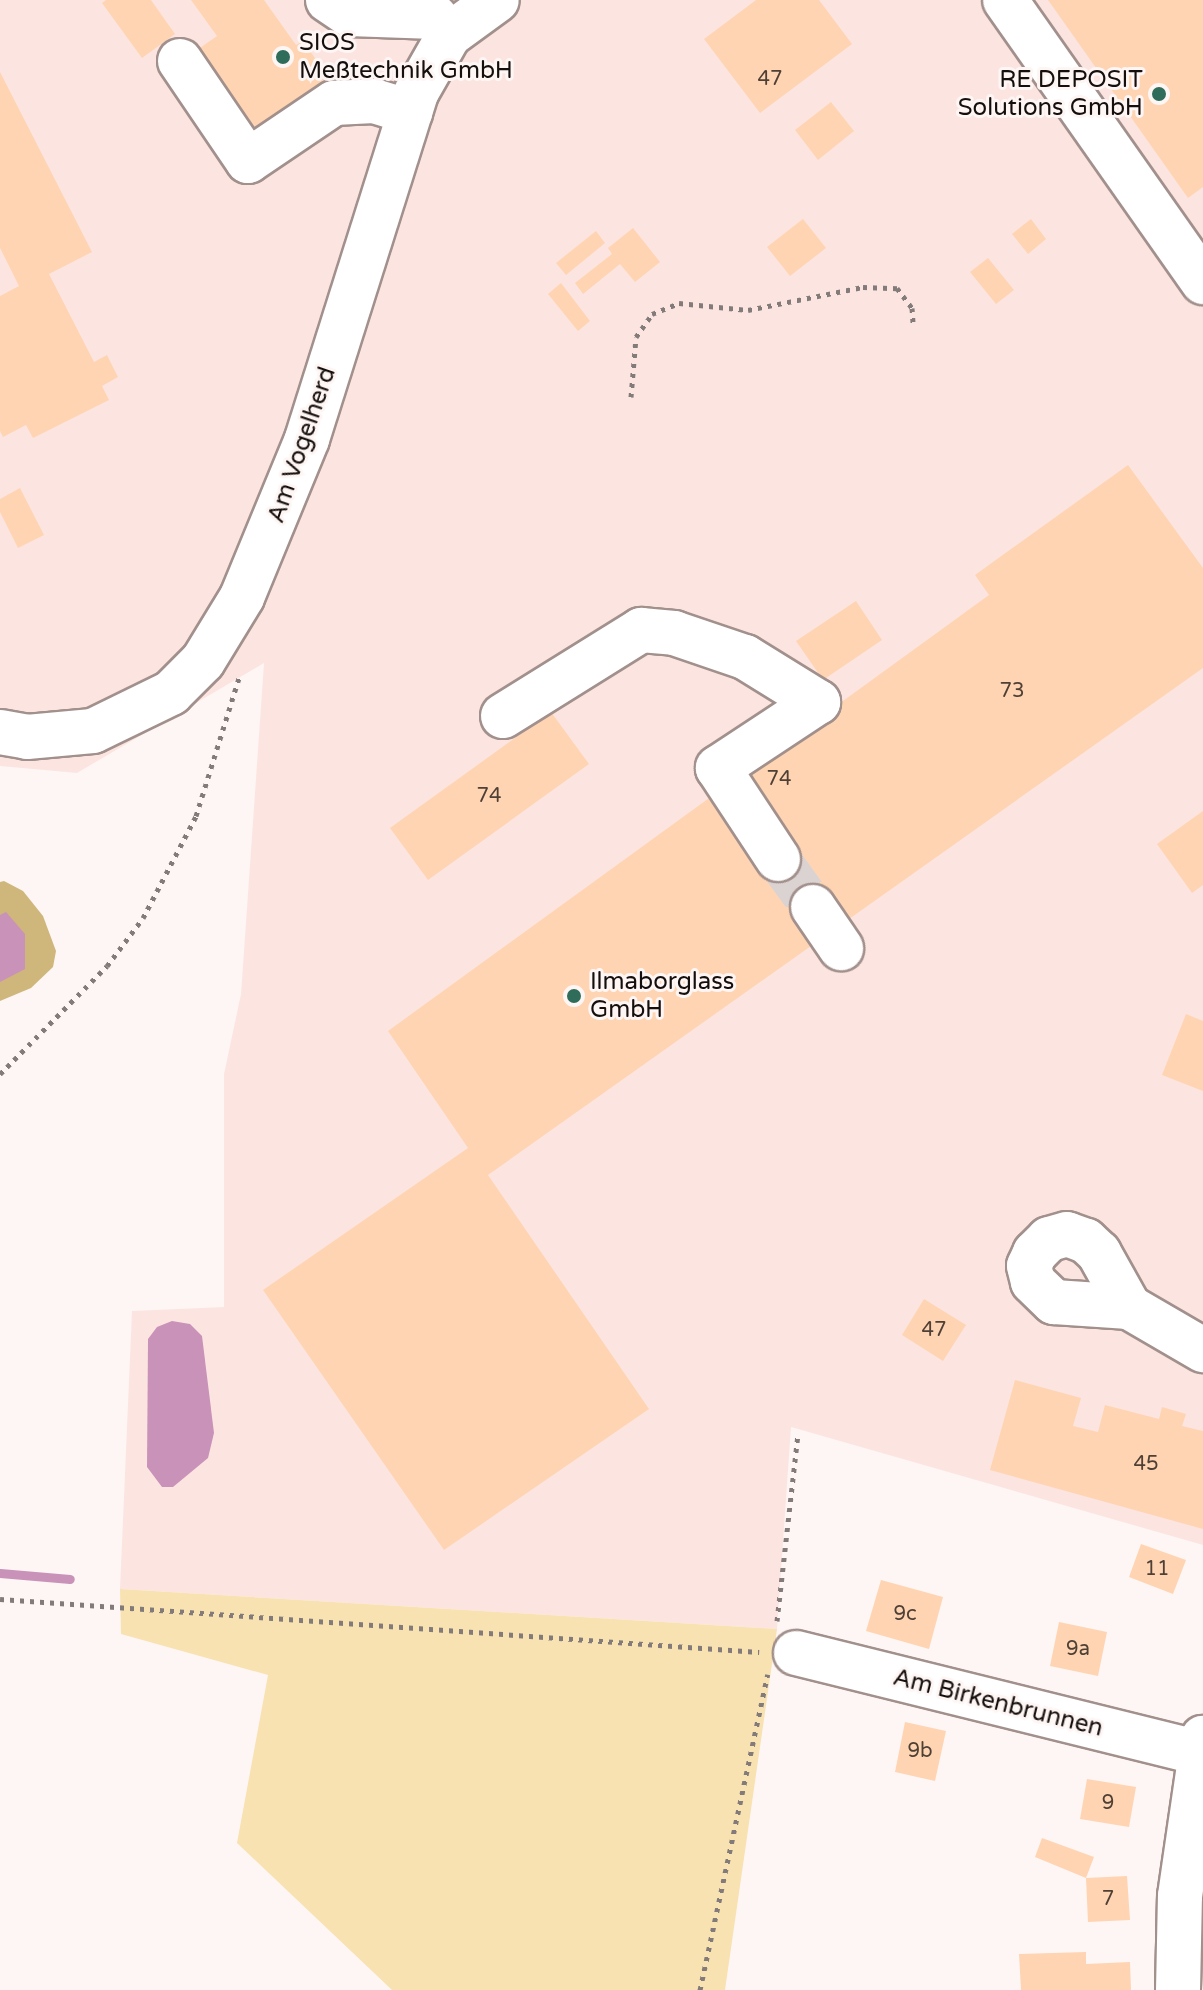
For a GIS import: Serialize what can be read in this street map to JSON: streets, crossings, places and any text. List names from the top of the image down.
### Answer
{
  "streets": {
    "street": ["Am Vogelherd", "Am Birkenbrunnen"]
  },
  "places": ["SIOS Meßtechnik GmbH", "RE DEPOSIT Solutions GmbH", "Ilmaborglass GmbH"],
  "house_numbers": [
    "47",
    "73",
    "74",
    "74",
    "47",
    "45",
    "11",
    "9c",
    "9a",
    "9b",
    "9",
    "7"
  ]
}
